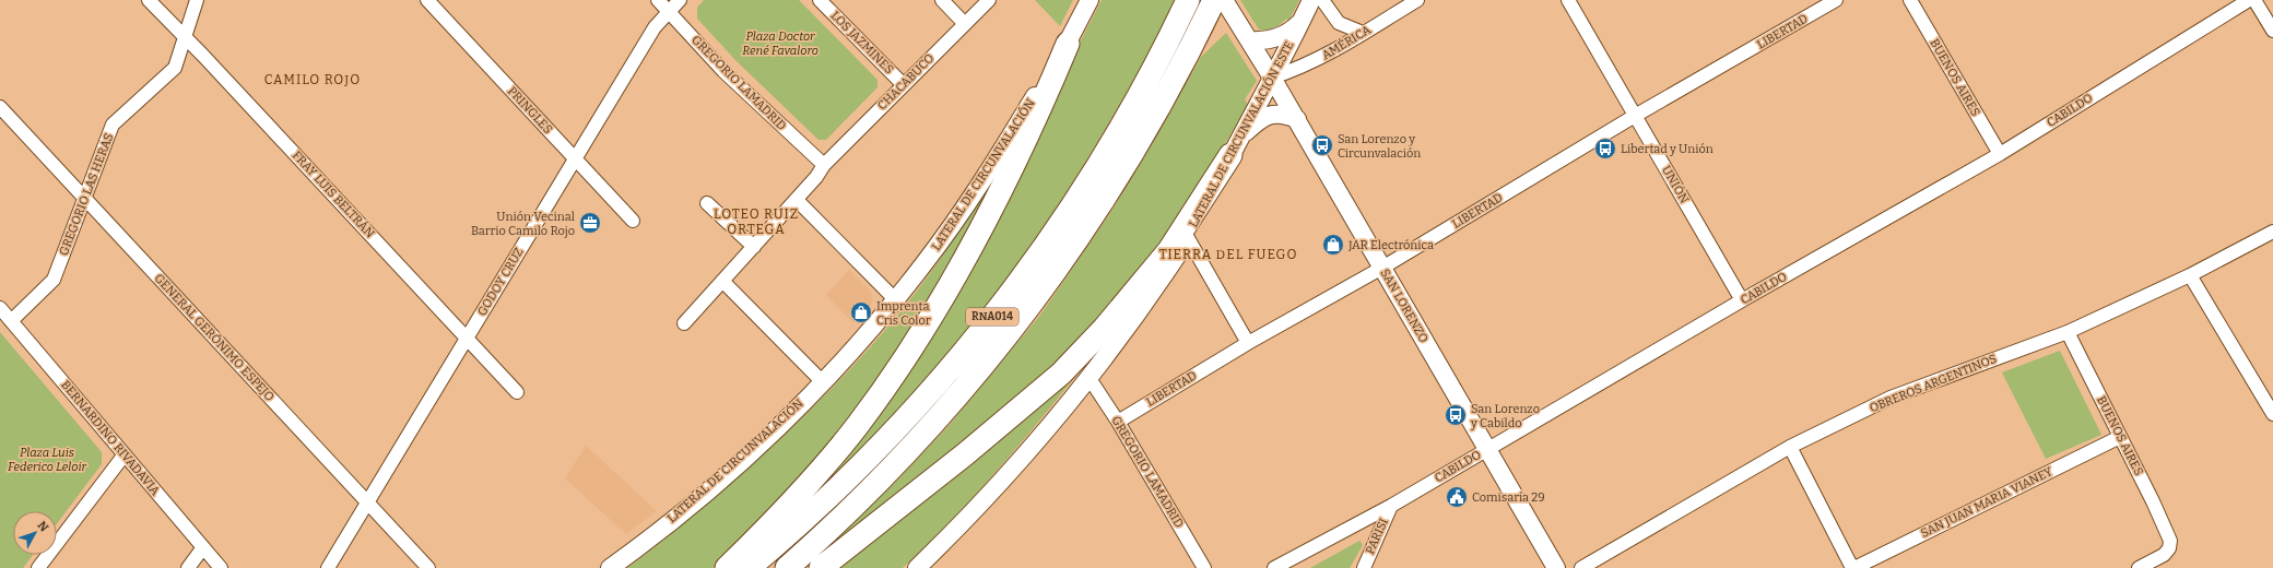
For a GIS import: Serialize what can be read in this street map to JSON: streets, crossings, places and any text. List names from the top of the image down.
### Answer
{
  "streets": {
    "highway": ["RNA014"],
    "street": [
      "LIBERTAD",
      "LOS JAZMINES",
      "AMÉRICA",
      "BUENOS AIRES",
      "CHACABUCO",
      "GREGORIO LAMADRID",
      "PRINGLES",
      "CABILDO",
      "LATERAL DE CIRCUNVALACIÓN ESTE",
      "LATERAL DE CIRCUNVALACIÓN",
      "UNIÓN",
      "GREGORIO LAS HERAS",
      "FRAY LUIS BELTRÁN",
      "GODOY CRUZ",
      "SAN LORENZO",
      "GENERAL GERÓNIMO ESPEJO",
      "OBREROS ARGENTINOS",
      "BERNARDINO RIVADAVIA",
      "SAN JUAN MARIA VIANEY",
      "PARISI"
    ]
  },
  "crossings": [
    ["LIBERTAD", "GREGORIO LAMADRID"],
    ["LIBERTAD", "UNIÓN"],
    ["LIBERTAD", "SAN LORENZO"],
    ["LOS JAZMINES", "CHACABUCO"],
    ["AMÉRICA", "LATERAL DE CIRCUNVALACIÓN ESTE"],
    ["AMÉRICA", "SAN LORENZO"],
    ["BUENOS AIRES", "CABILDO"],
    ["BUENOS AIRES", "OBREROS ARGENTINOS"],
    ["BUENOS AIRES", "SAN JUAN MARIA VIANEY"],
    ["CHACABUCO", "GREGORIO LAMADRID"],
    ["GREGORIO LAMADRID", "LATERAL DE CIRCUNVALACIÓN ESTE"],
    ["GREGORIO LAMADRID", "GODOY CRUZ"],
    ["PRINGLES", "GODOY CRUZ"],
    ["CABILDO", "UNIÓN"],
    ["CABILDO", "SAN LORENZO"],
    ["CABILDO", "PARISI"],
    ["LATERAL DE CIRCUNVALACIÓN ESTE", "SAN LORENZO"],
    ["GREGORIO LAS HERAS", "FRAY LUIS BELTRÁN"],
    ["GREGORIO LAS HERAS", "GENERAL GERÓNIMO ESPEJO"],
    ["GREGORIO LAS HERAS", "BERNARDINO RIVADAVIA"],
    ["FRAY LUIS BELTRÁN", "GODOY CRUZ"],
    ["GODOY CRUZ", "GENERAL GERÓNIMO ESPEJO"]
  ],
  "districts": ["CAMILO ROJO", "LOTEO RUIZ ORTEGA", "TIERRA DEL FUEGO"],
  "parks": ["Plaza Doctor René Favaloro", "Plaza Luis Federico Leloir"],
  "places": {
    "bus stop": ["San Lorenzo y Circunvalación", "Libertad y Unión", "San Lorenzo y Cabildo"],
    "office": ["Unión Vecinal Barrio Camilo Rojo"],
    "shop": ["JAR Electrónica", "Imprenta Cris Color"],
    "public building": ["Comisaría 29"]
  },
  "north": "top right"
}
